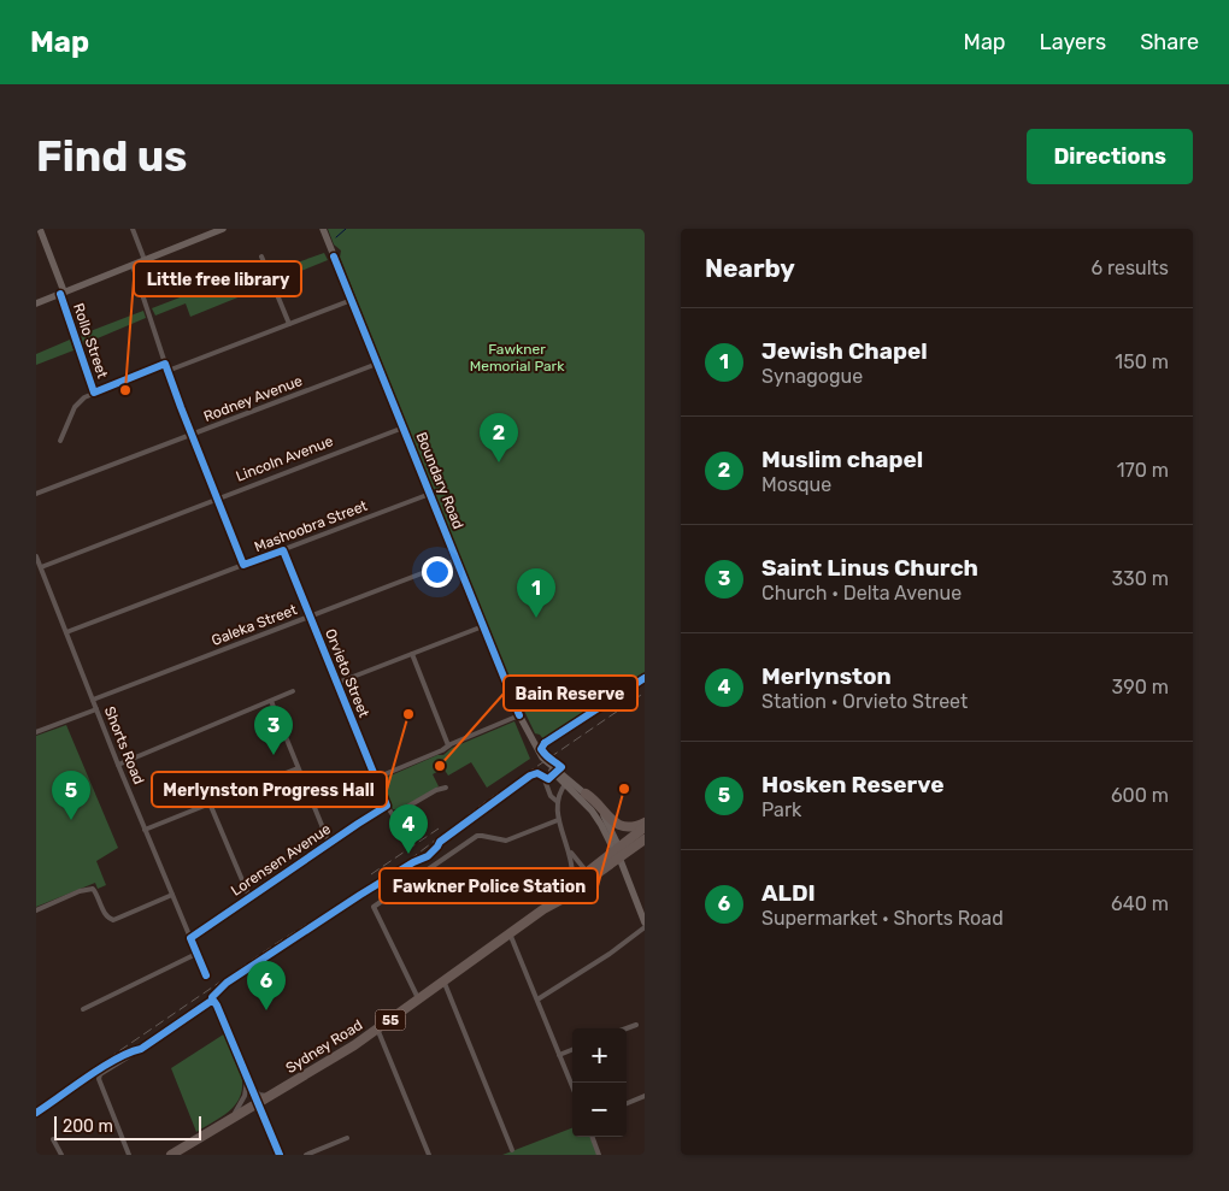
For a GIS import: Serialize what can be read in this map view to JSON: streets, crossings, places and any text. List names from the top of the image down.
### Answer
{
  "streets": {
    "highway": ["55", "Sydney Road"],
    "main road": ["Boundary Road"],
    "street": [
      "Rollo Street",
      "Rodney Avenue",
      "Lincoln Avenue",
      "Mashoobra Street",
      "Galeka Street",
      "Orvieto Street",
      "Shorts Road",
      "Lorensen Avenue"
    ]
  },
  "crossings": [
    ["Rodney Avenue", "Boundary Road"],
    ["Lincoln Avenue", "Boundary Road"],
    ["Lincoln Avenue", "Shorts Road"],
    ["Boundary Road", "Mashoobra Street"],
    ["Boundary Road", "Galeka Street"],
    ["Boundary Road", "Sydney Road"],
    ["Mashoobra Street", "Orvieto Street"],
    ["Mashoobra Street", "Shorts Road"],
    ["Galeka Street", "Orvieto Street"],
    ["Galeka Street", "Shorts Road"],
    ["Orvieto Street", "Lorensen Avenue"],
    ["Shorts Road", "Lorensen Avenue"]
  ],
  "parks": ["Fawkner Memorial Park"],
  "places": [
    "Little free library",
    "Merlynston Progress Hall",
    "Bain Reserve",
    "Fawkner Police Station"
  ],
  "scale_bar": "200 m",
  "page": {
    "header": "Map",
    "nav": ["Map", "Layers", "Share"],
    "buttons": "Directions",
    "title": "Find us",
    "heading": ["Nearby", "6 results"],
    "list": [
      {
        "mark": "1",
        "name": "Jewish Chapel",
        "note": "Synagogue",
        "value": "150 m"
      },
      {
        "mark": "2",
        "name": "Muslim chapel",
        "note": "Mosque",
        "value": "170 m"
      },
      {
        "mark": "3",
        "name": "Saint Linus Church",
        "note": "Church · Delta Avenue",
        "value": "330 m"
      },
      {
        "mark": "4",
        "name": "Merlynston",
        "note": "Station · Orvieto Street",
        "value": "390 m"
      },
      {
        "mark": "5",
        "name": "Hosken Reserve",
        "note": "Park",
        "value": "600 m"
      },
      {
        "mark": "6",
        "name": "ALDI",
        "note": "Supermarket · Shorts Road",
        "value": "640 m"
      }
    ],
    "pins": [
      "2",
      "1",
      "3",
      "5",
      "4",
      "6"
    ],
    "map_buttons": ["+", "−"],
    "scale": "200 m"
  }
}
